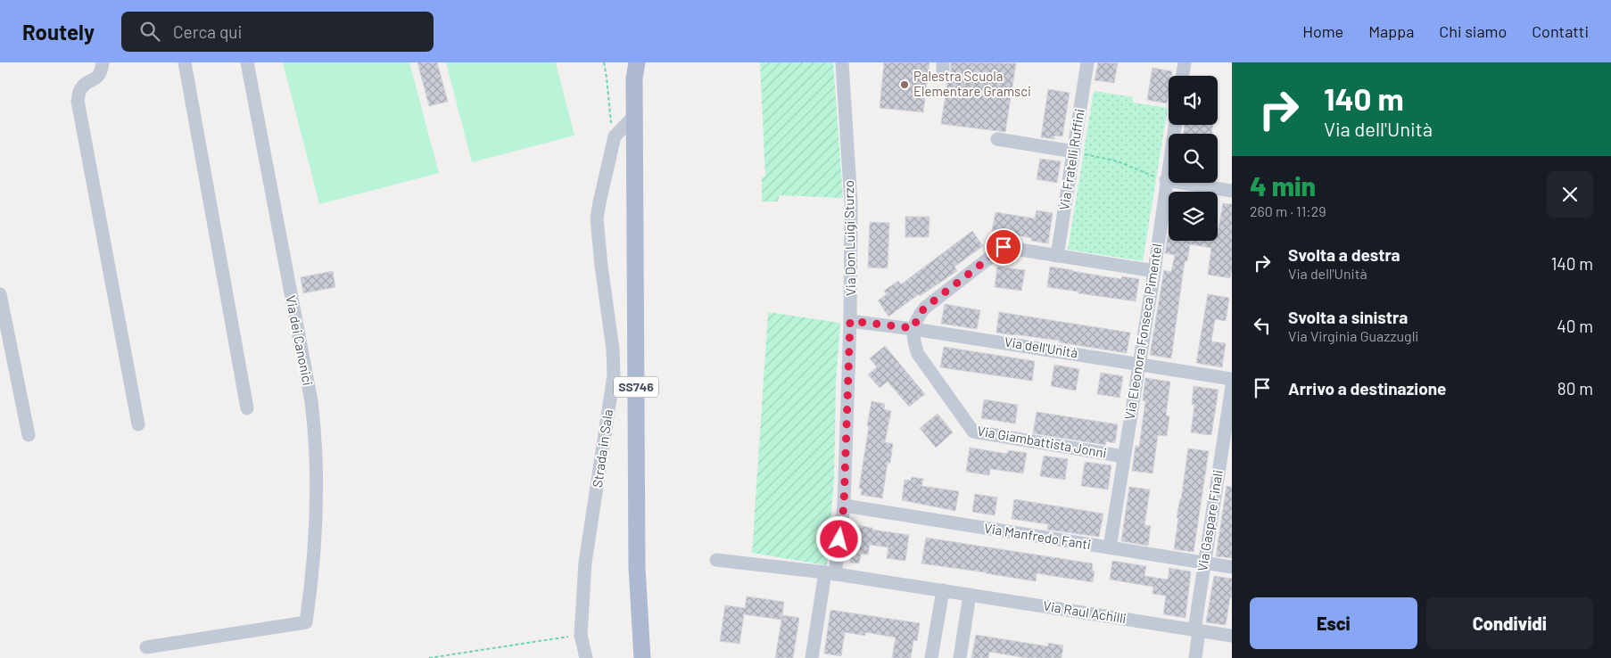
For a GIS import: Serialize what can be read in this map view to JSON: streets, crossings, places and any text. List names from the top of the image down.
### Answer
{
  "streets": {
    "main road": ["SS746"],
    "street": [
      "Via Fratelli Ruffini",
      "Via Don Luigi Sturzo",
      "Via Eleonora Fonseca Pimentel",
      "Via dei Canonici",
      "Via dell'Unità",
      "Via Giambattista Jonni",
      "Strada in Sala",
      "Via Gaspare Finali",
      "Via Manfredo Fanti",
      "Via Raul Achilli"
    ]
  },
  "crossings": [
    ["Via Don Luigi Sturzo", "Via dell'Unità"],
    ["Via Don Luigi Sturzo", "Via Manfredo Fanti"],
    ["Via Don Luigi Sturzo", "Via Raul Achilli"],
    ["Via Eleonora Fonseca Pimentel", "Via dell'Unità"],
    ["Via Eleonora Fonseca Pimentel", "Via Giambattista Jonni"],
    ["Via Eleonora Fonseca Pimentel", "Via Manfredo Fanti"],
    ["Via dell'Unità", "Via Giambattista Jonni"],
    ["Via Gaspare Finali", "Via Manfredo Fanti"],
    ["Via Gaspare Finali", "Via Raul Achilli"]
  ],
  "places": ["Palestra Scuola Elementare Gramsci"],
  "page": {
    "header": "Routely",
    "search": "Cerca qui",
    "nav": [
      "Home",
      "Mappa",
      "Chi siamo",
      "Contatti"
    ],
    "turn": ["140 m", "Via dell'Unità"],
    "heading": ["4 min", "260 m · 11:29"],
    "list": [
      {
        "name": "Svolta a destra",
        "note": "Via dell'Unità",
        "value": "140 m"
      },
      {
        "name": "Svolta a sinistra",
        "note": "Via Virginia Guazzugli",
        "value": "40 m"
      },
      {
        "name": "Arrivo a destinazione",
        "value": "80 m"
      }
    ],
    "buttons": ["Esci", "Condividi"]
  }
}
